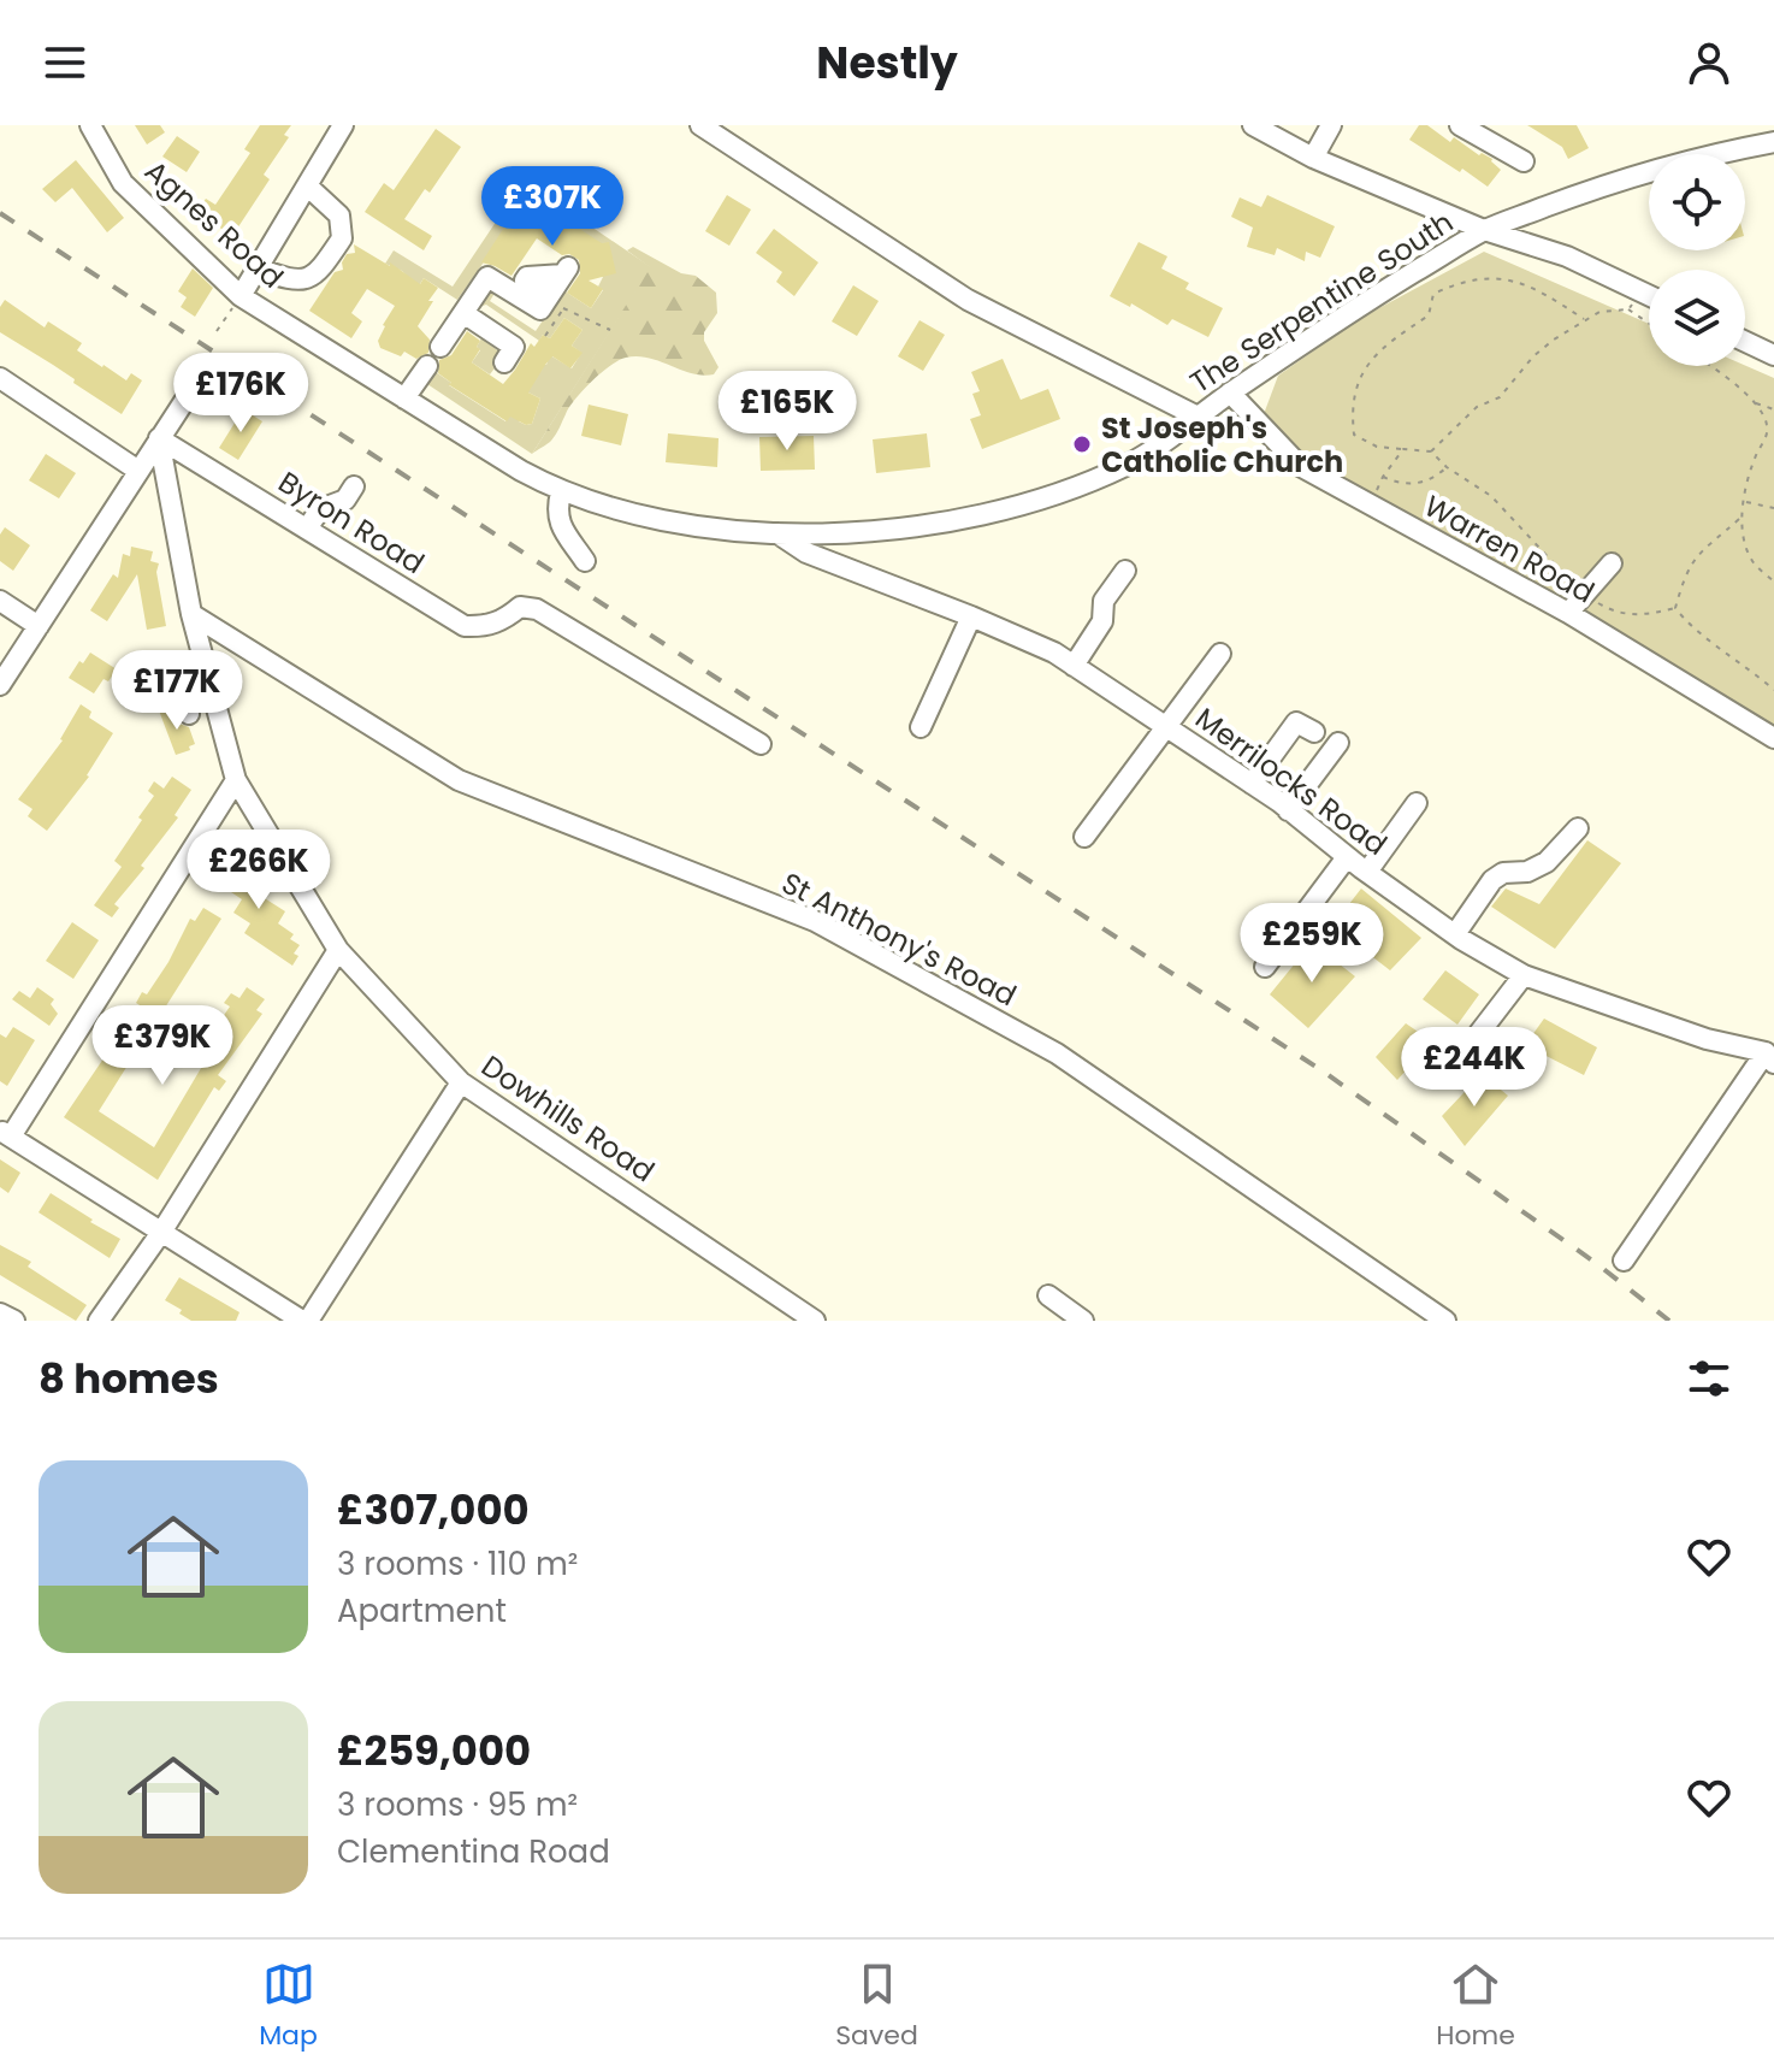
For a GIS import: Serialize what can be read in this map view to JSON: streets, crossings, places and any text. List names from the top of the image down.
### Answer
{
  "streets": {
    "street": [
      "Agnes Road",
      "The Serpentine South",
      "Byron Road",
      "Warren Road",
      "Merrilocks Road",
      "St Anthony's Road",
      "Dowhills Road"
    ]
  },
  "crossings": [
    ["Agnes Road", "The Serpentine South"],
    ["The Serpentine South", "Warren Road"],
    ["The Serpentine South", "Merrilocks Road"],
    ["Byron Road", "Dowhills Road"],
    ["St Anthony's Road", "Dowhills Road"]
  ],
  "places": ["St Joseph's Catholic Church"],
  "page": {
    "header": "Nestly",
    "price": [
      "£307K",
      "£176K",
      "£165K",
      "£177K",
      "£266K",
      "£259K",
      "£379K",
      "£244K"
    ],
    "heading": "8 homes",
    "list": [
      {
        "name": "£307,000",
        "note": "3 rooms · 110 m² · Apartment"
      },
      {
        "name": "£259,000",
        "note": "3 rooms · 95 m² · Clementina Road"
      }
    ],
    "tabs": ["Map", "Saved", "Home"]
  }
}
